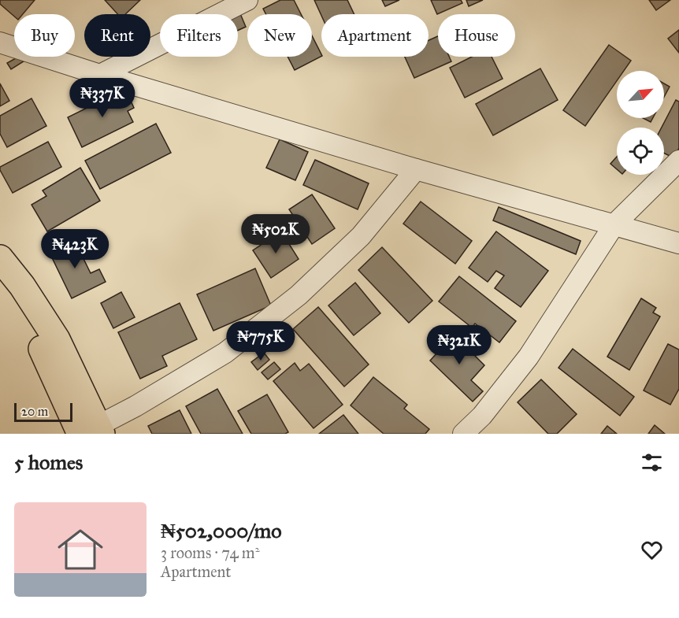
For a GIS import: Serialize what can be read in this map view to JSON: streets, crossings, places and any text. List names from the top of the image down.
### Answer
{
  "scale_bar": "20 m",
  "north": "top right",
  "page": {
    "chip": [
      "Buy",
      "Rent",
      "Filters",
      "New",
      "Apartment",
      "House"
    ],
    "price": [
      "₦337K",
      "₦502K",
      "₦423K",
      "₦775K",
      "₦321K"
    ],
    "scale": "20 m",
    "heading": "5 homes",
    "list": [
      {
        "name": "₦502,000/mo",
        "note": "3 rooms · 74 m² · Apartment"
      }
    ]
  }
}
